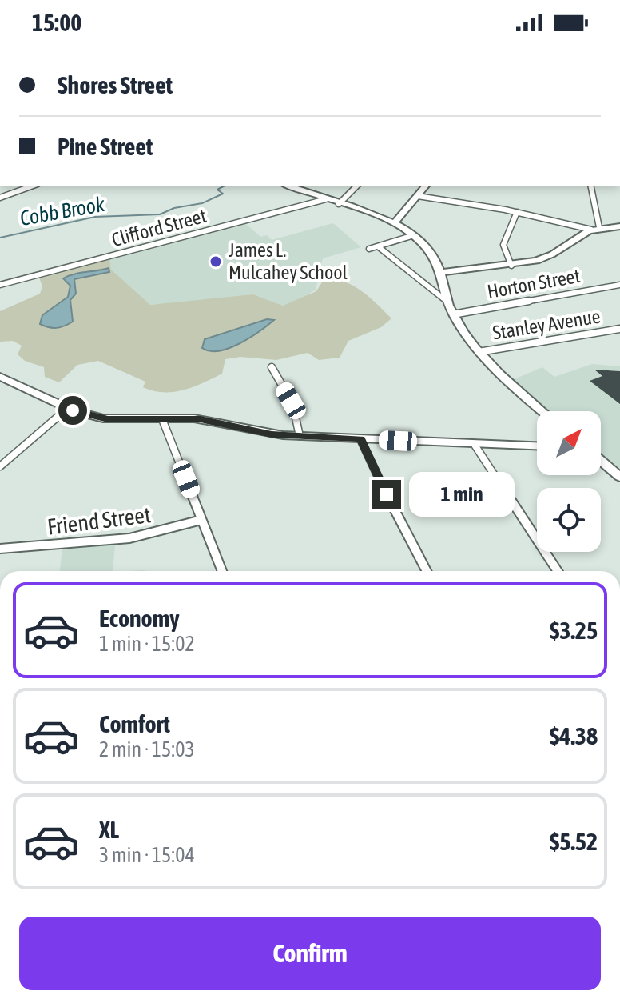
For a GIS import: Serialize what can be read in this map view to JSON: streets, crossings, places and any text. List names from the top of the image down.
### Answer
{
  "streets": {
    "street": [
      "Clifford Street",
      "Horton Street",
      "Stanley Avenue",
      "Friend Street"
    ]
  },
  "water": ["Cobb Brook"],
  "places": ["James L. Mulcahey School"],
  "north": "top right",
  "page": {
    "status": "15:00",
    "banner": ["Shores Street", "Pine Street"],
    "bubble": "1 min",
    "list": [
      {
        "name": "Economy",
        "note": "1 min · 15:02",
        "value": "$3.25"
      },
      {
        "name": "Comfort",
        "note": "2 min · 15:03",
        "value": "$4.38"
      },
      {
        "name": "XL",
        "note": "3 min · 15:04",
        "value": "$5.52"
      }
    ],
    "buttons": "Confirm"
  }
}
